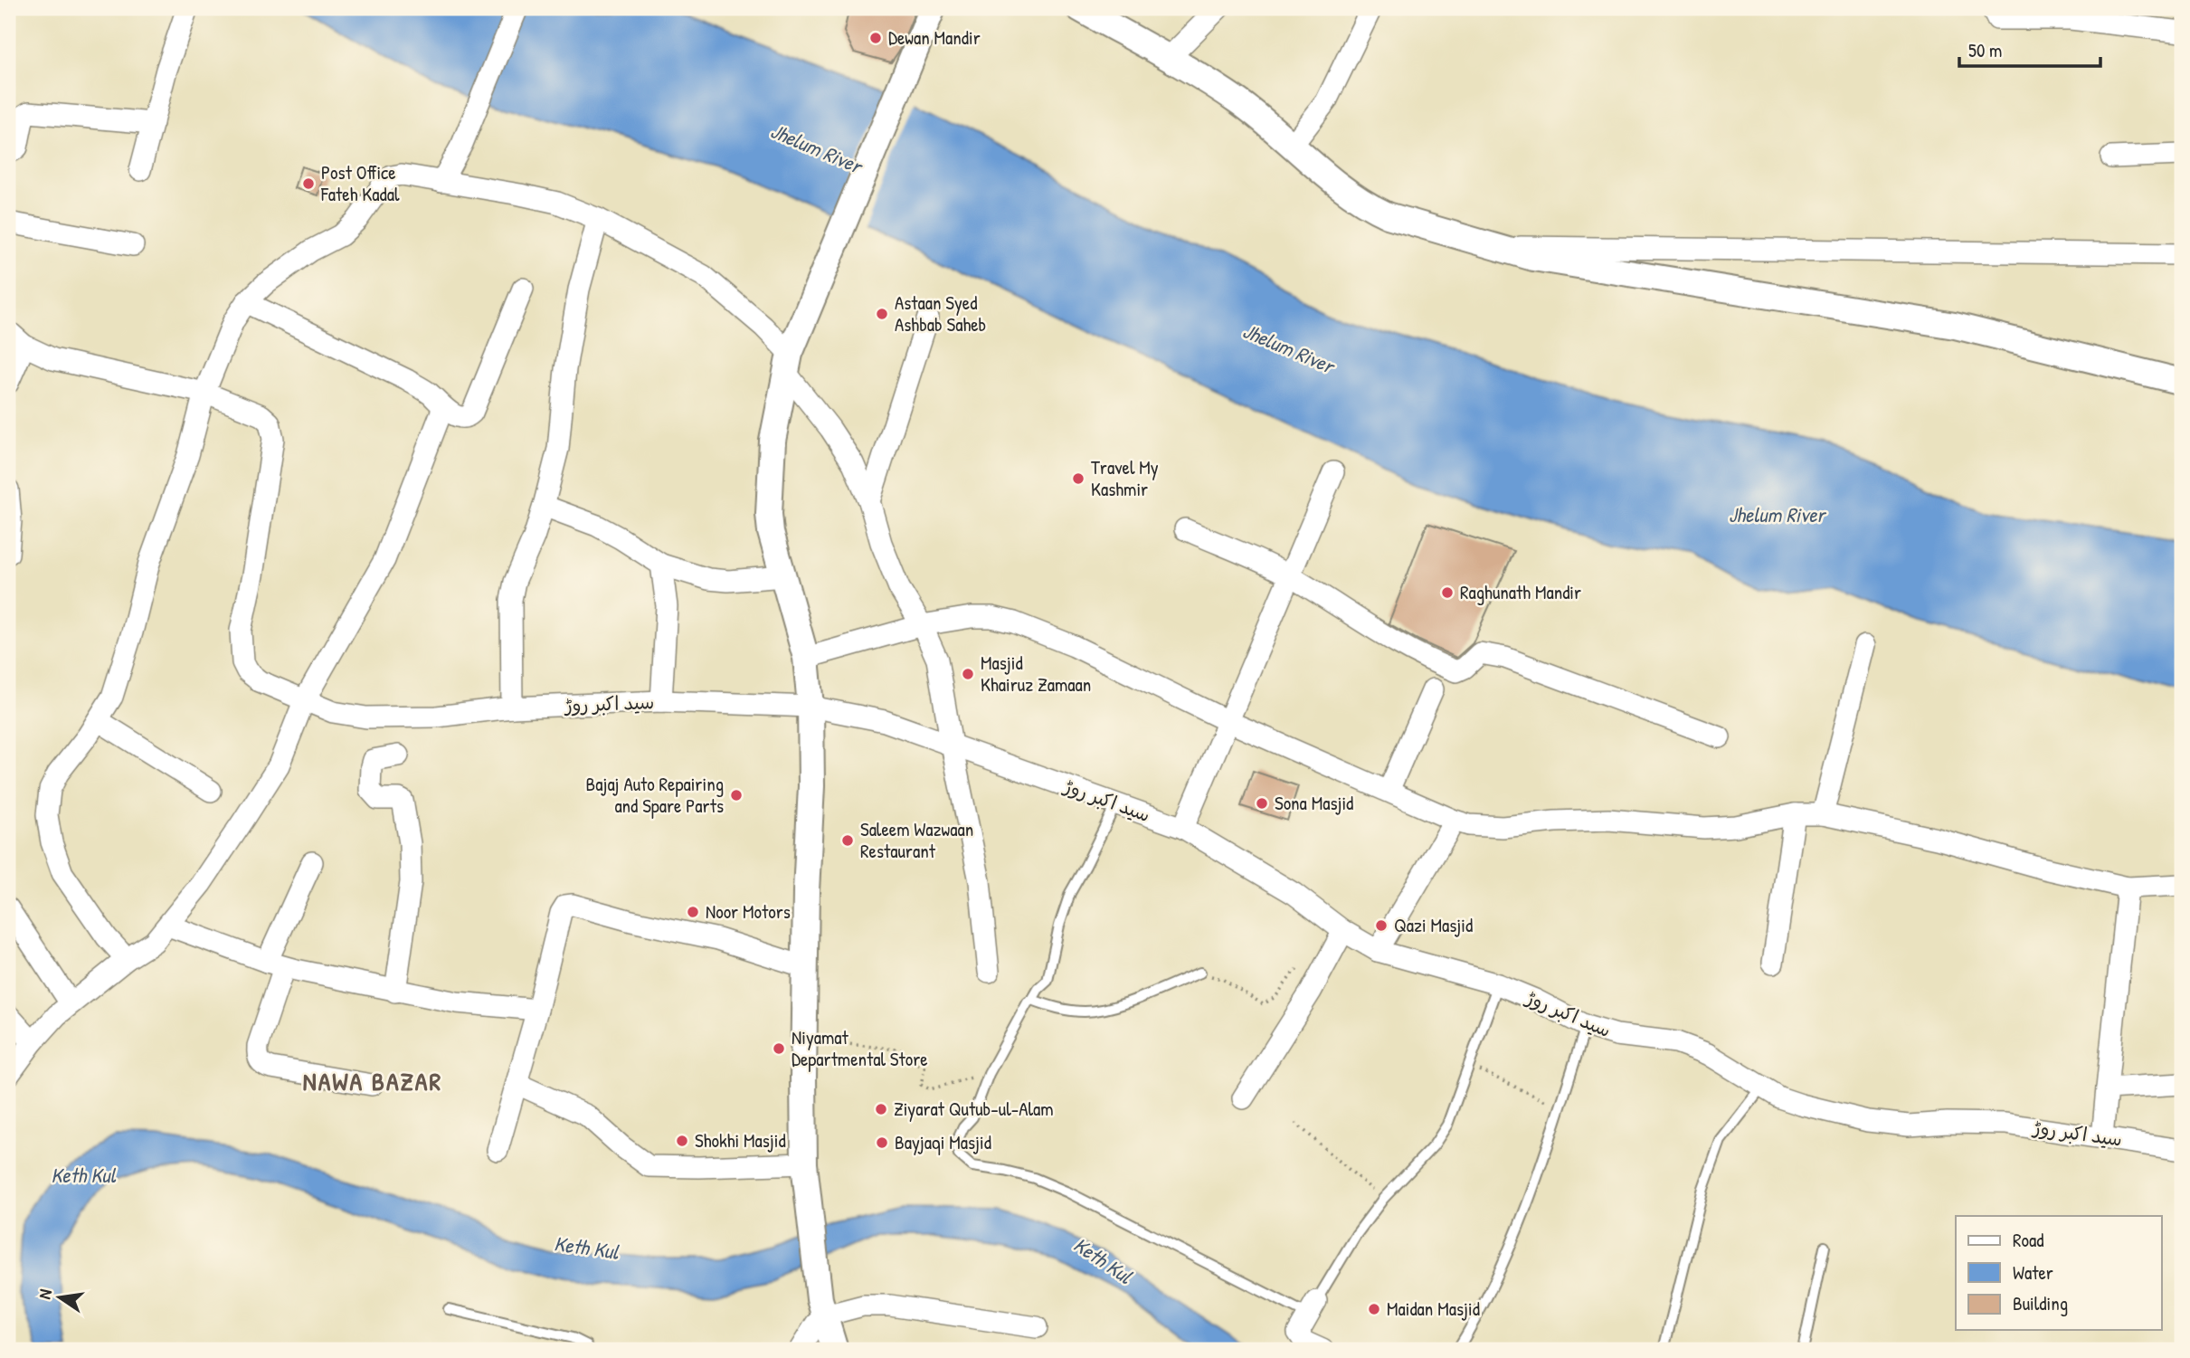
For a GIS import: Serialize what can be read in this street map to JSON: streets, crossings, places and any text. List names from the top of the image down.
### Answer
{
  "streets": {
    "street": ["سید اکبر روڑ"]
  },
  "districts": ["NAWA BAZAR"],
  "water": ["Jhelum River", "Keth Kul"],
  "places": [
    "Dewan Mandir",
    "Post Office Fateh Kadal",
    "Astaan Syed Ashbab Saheb",
    "Travel My Kashmir",
    "Raghunath Mandir",
    "Masjid Khairuz Zamaan",
    "Bajaj Auto Repairing and Spare Parts",
    "Sona Masjid",
    "Saleem Wazwaan Restaurant",
    "Noor Motors",
    "Qazi Masjid",
    "Niyamat Departmental Store",
    "Ziyarat Qutub-ul-Alam",
    "Shokhi Masjid",
    "Bayjaqi Masjid",
    "Maidan Masjid"
  ],
  "legend": ["Road", "Water", "Building"],
  "scale_bar": "50 m",
  "north": "left"
}
